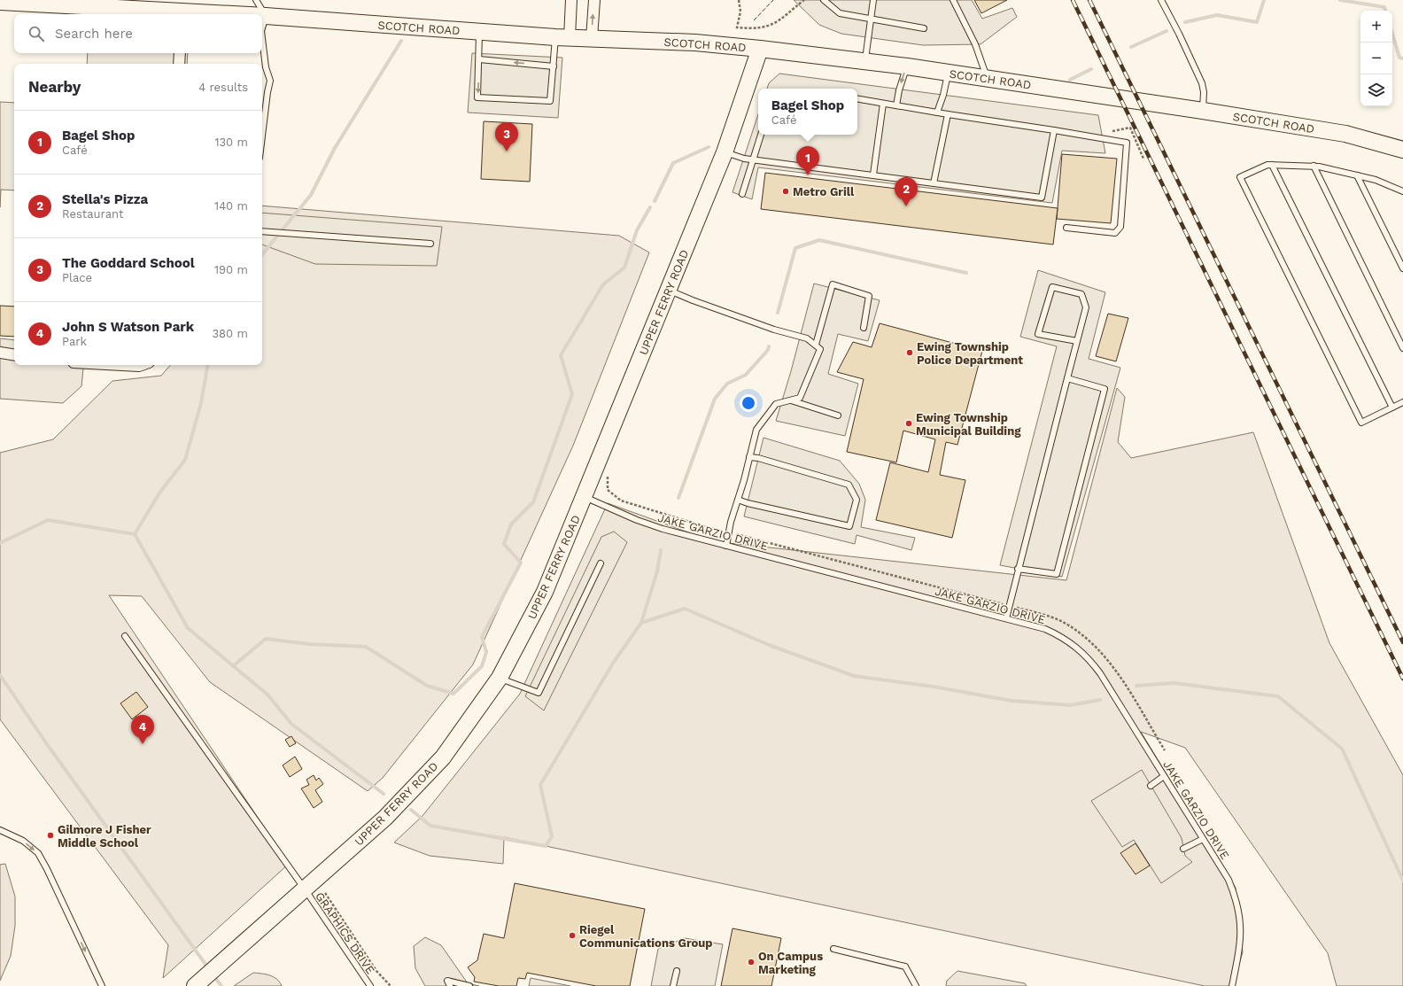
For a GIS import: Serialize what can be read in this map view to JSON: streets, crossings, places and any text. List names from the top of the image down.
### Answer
{
  "streets": {
    "main road": ["SCOTCH ROAD", "UPPER FERRY ROAD"],
    "lane": ["JAKE GARZIO DRIVE", "GRAPHICS DRIVE"]
  },
  "crossings": [
    ["SCOTCH ROAD", "UPPER FERRY ROAD"],
    ["UPPER FERRY ROAD", "JAKE GARZIO DRIVE"],
    ["UPPER FERRY ROAD", "GRAPHICS DRIVE"]
  ],
  "places": [
    "Metro Grill",
    "Ewing Township Police Department",
    "Ewing Township Municipal Building",
    "Gilmore J Fisher Middle School",
    "Riegel Communications Group",
    "On Campus Marketing"
  ],
  "page": {
    "map_buttons": ["+", "−"],
    "search": "Search here",
    "heading": ["Nearby", "4 results"],
    "popup": ["Bagel Shop", "Café"],
    "list": [
      {
        "mark": "1",
        "name": "Bagel Shop",
        "note": "Café",
        "value": "130 m"
      },
      {
        "mark": "2",
        "name": "Stella's Pizza",
        "note": "Restaurant",
        "value": "140 m"
      },
      {
        "mark": "3",
        "name": "The Goddard School",
        "note": "Place",
        "value": "190 m"
      },
      {
        "mark": "4",
        "name": "John S Watson Park",
        "note": "Park",
        "value": "380 m"
      }
    ],
    "pins": [
      "3",
      "1",
      "2",
      "4"
    ]
  }
}
